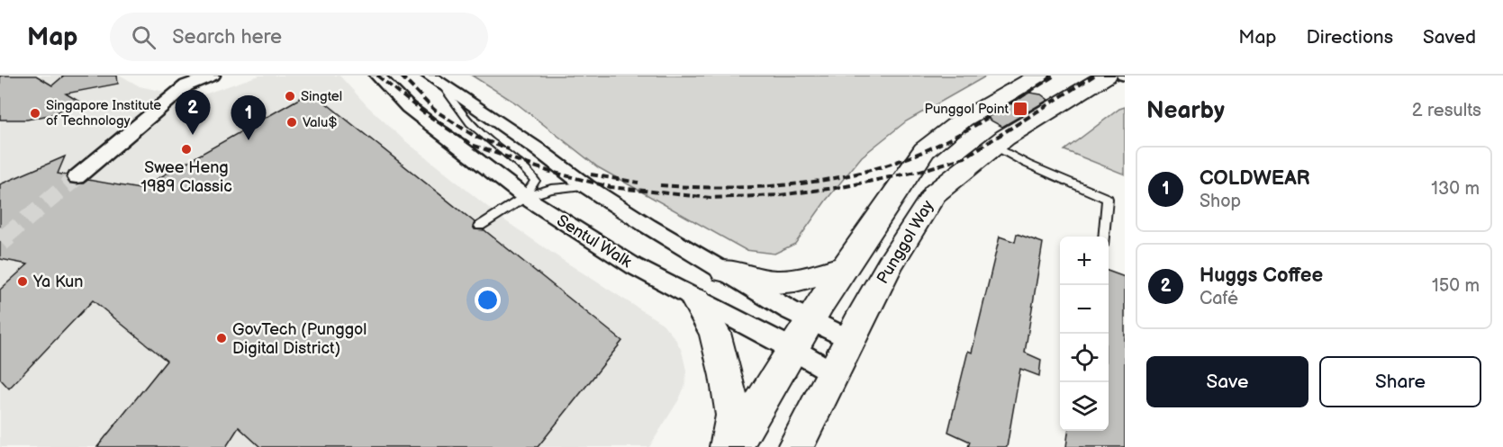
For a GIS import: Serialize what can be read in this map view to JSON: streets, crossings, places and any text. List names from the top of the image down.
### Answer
{
  "streets": {
    "main road": ["Punggol Way"],
    "street": ["Sentul Walk"]
  },
  "crossings": [
    ["Sentul Walk", "Punggol Way"]
  ],
  "places": {
    "other": [
      "Singtel",
      "Singapore Institute of Technology",
      "Valu$",
      "Swee Heng 1989 Classic",
      "Ya Kun",
      "GovTech (Punggol Digital District)"
    ],
    "transit": ["Punggol Point"]
  },
  "page": {
    "header": "Map",
    "search": "Search here",
    "nav": ["Map", "Directions", "Saved"],
    "heading": ["Nearby", "2 results"],
    "pins": ["2", "1"],
    "list": [
      {
        "mark": "1",
        "name": "COLDWEAR",
        "note": "Shop",
        "value": "130 m"
      },
      {
        "mark": "2",
        "name": "Huggs Coffee",
        "note": "Café",
        "value": "150 m"
      }
    ],
    "map_buttons": ["+", "−"],
    "buttons": ["Save", "Share"]
  }
}
